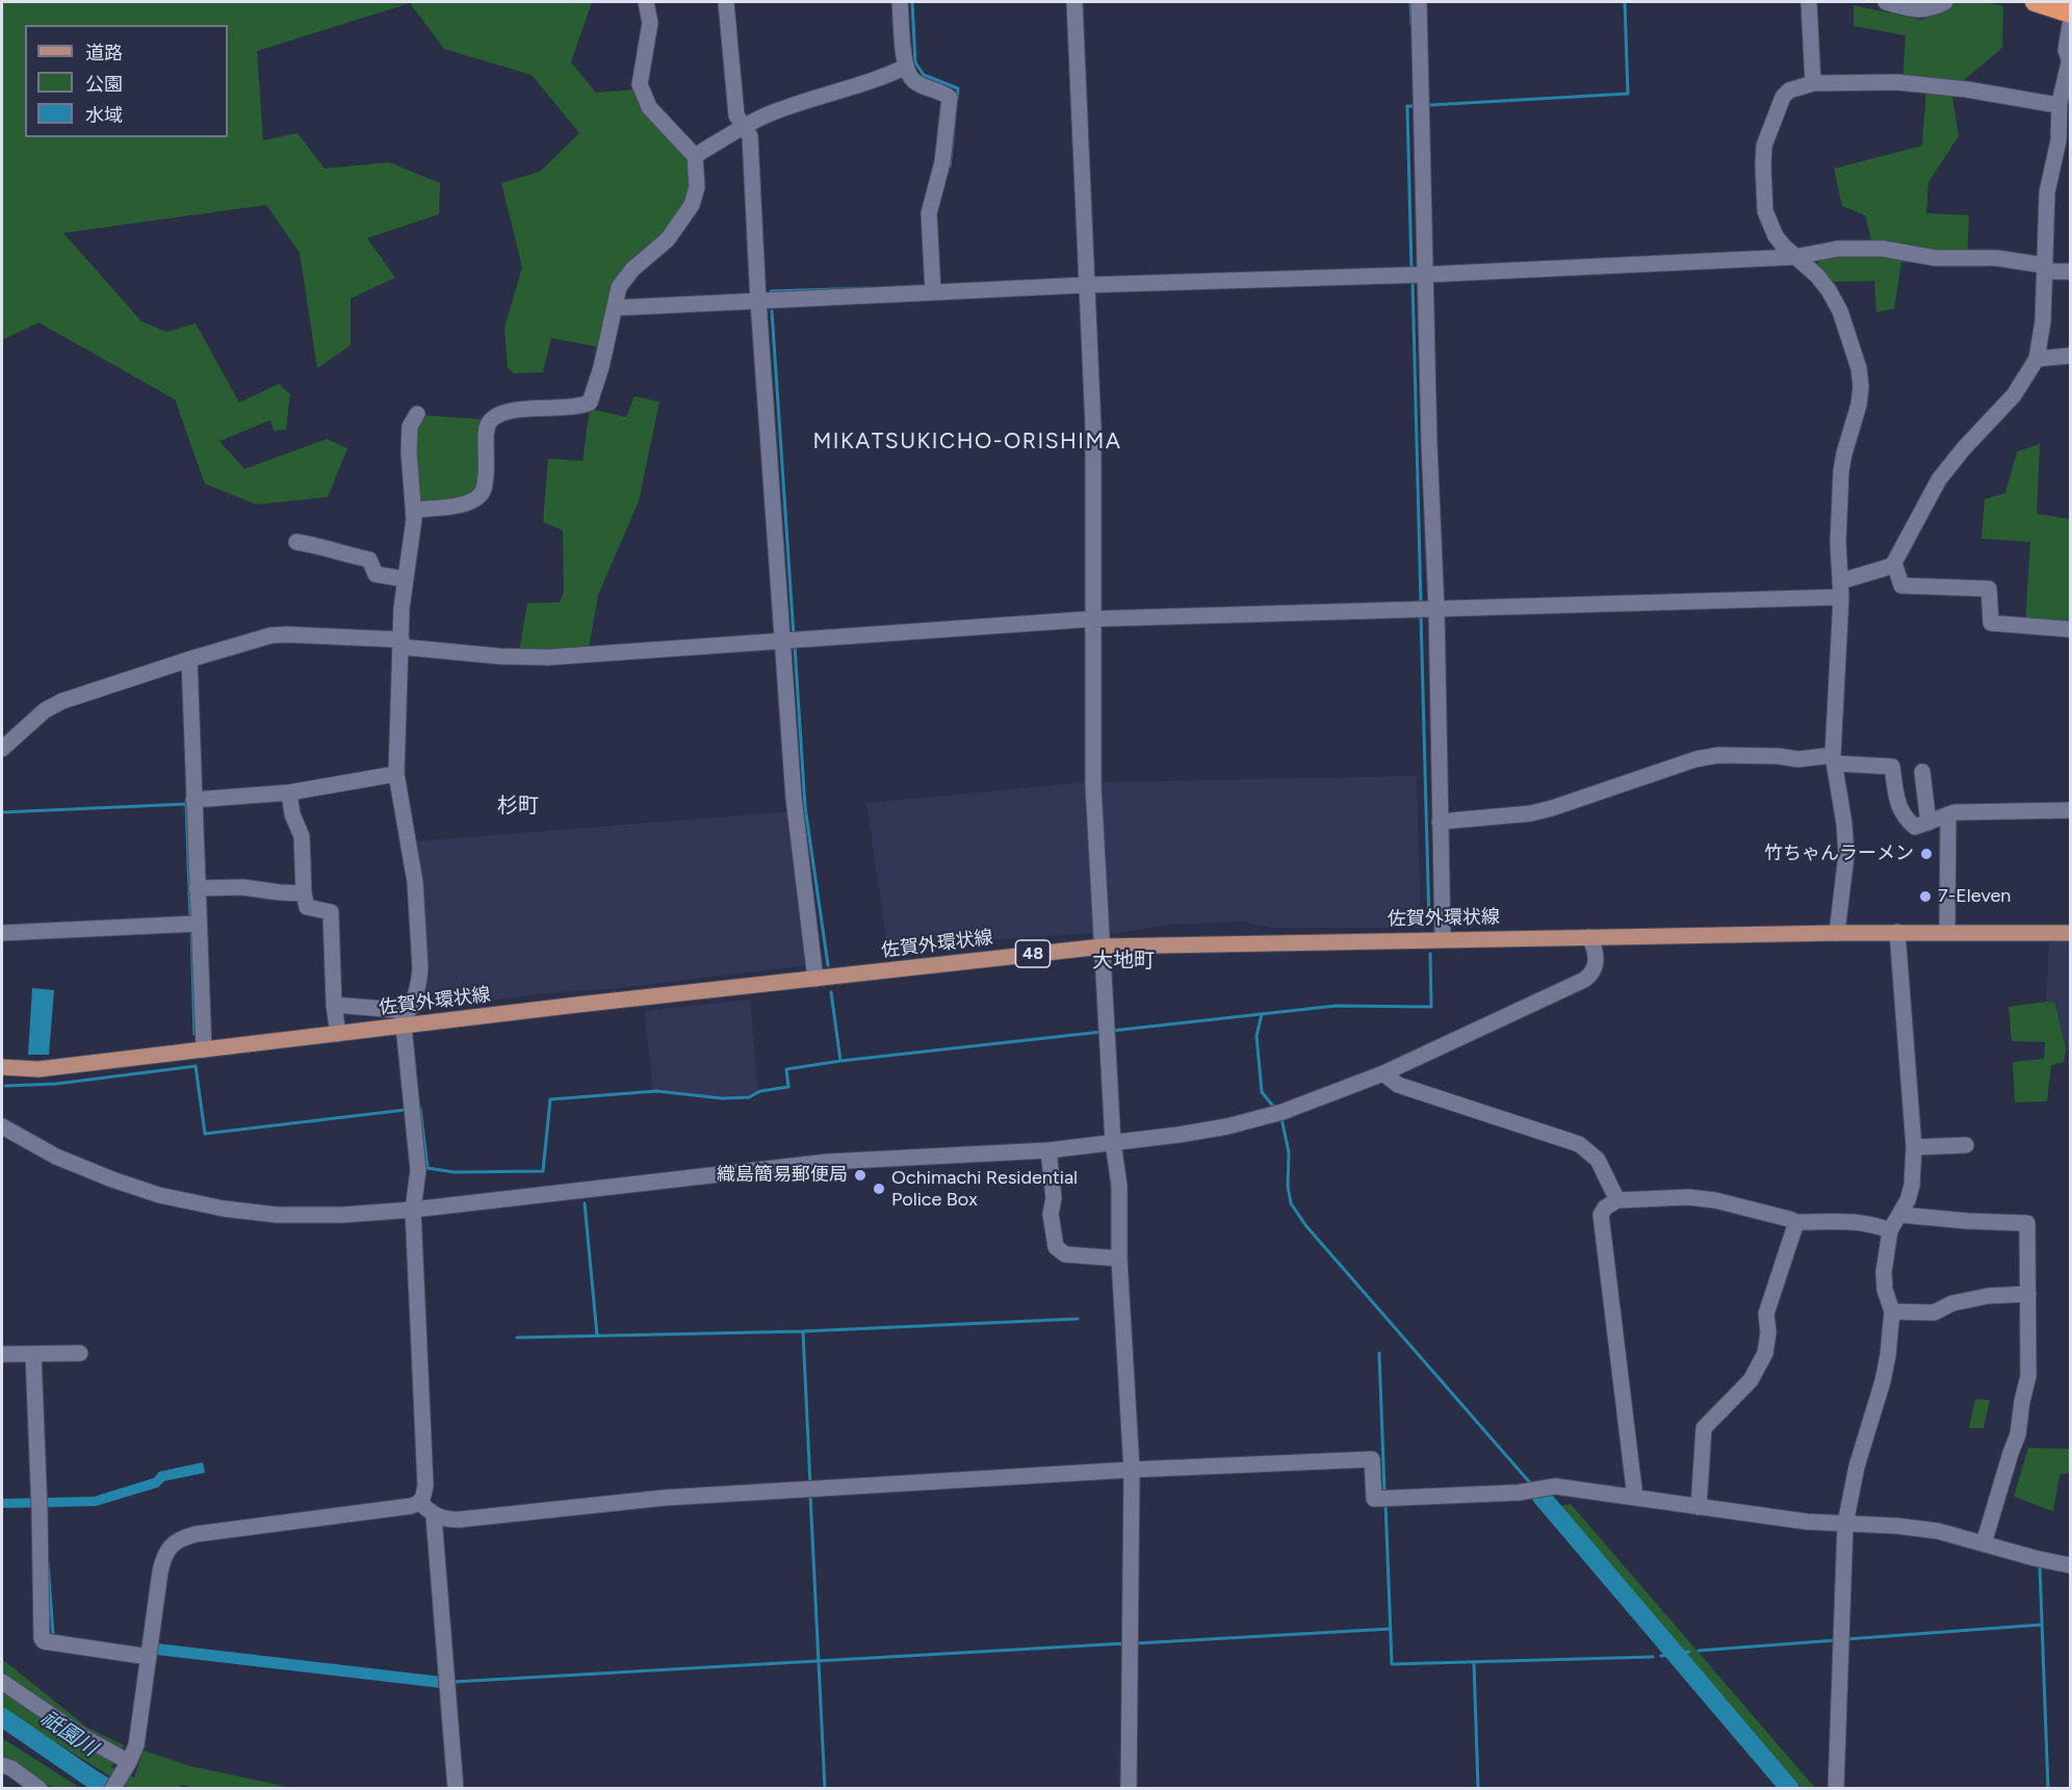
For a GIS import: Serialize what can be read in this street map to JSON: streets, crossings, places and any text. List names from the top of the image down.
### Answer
{
  "streets": {
    "main road": ["佐賀外環状線", "48"]
  },
  "districts": ["MIKATSUKICHO-ORISHIMA", "杉町", "大地町"],
  "water": ["祇園川"],
  "places": [
    "竹ちゃんラーメン",
    "7-Eleven",
    "織島簡易郵便局",
    "Ochimachi Residential Police Box"
  ],
  "legend": ["道路", "公園", "水域"]
}
